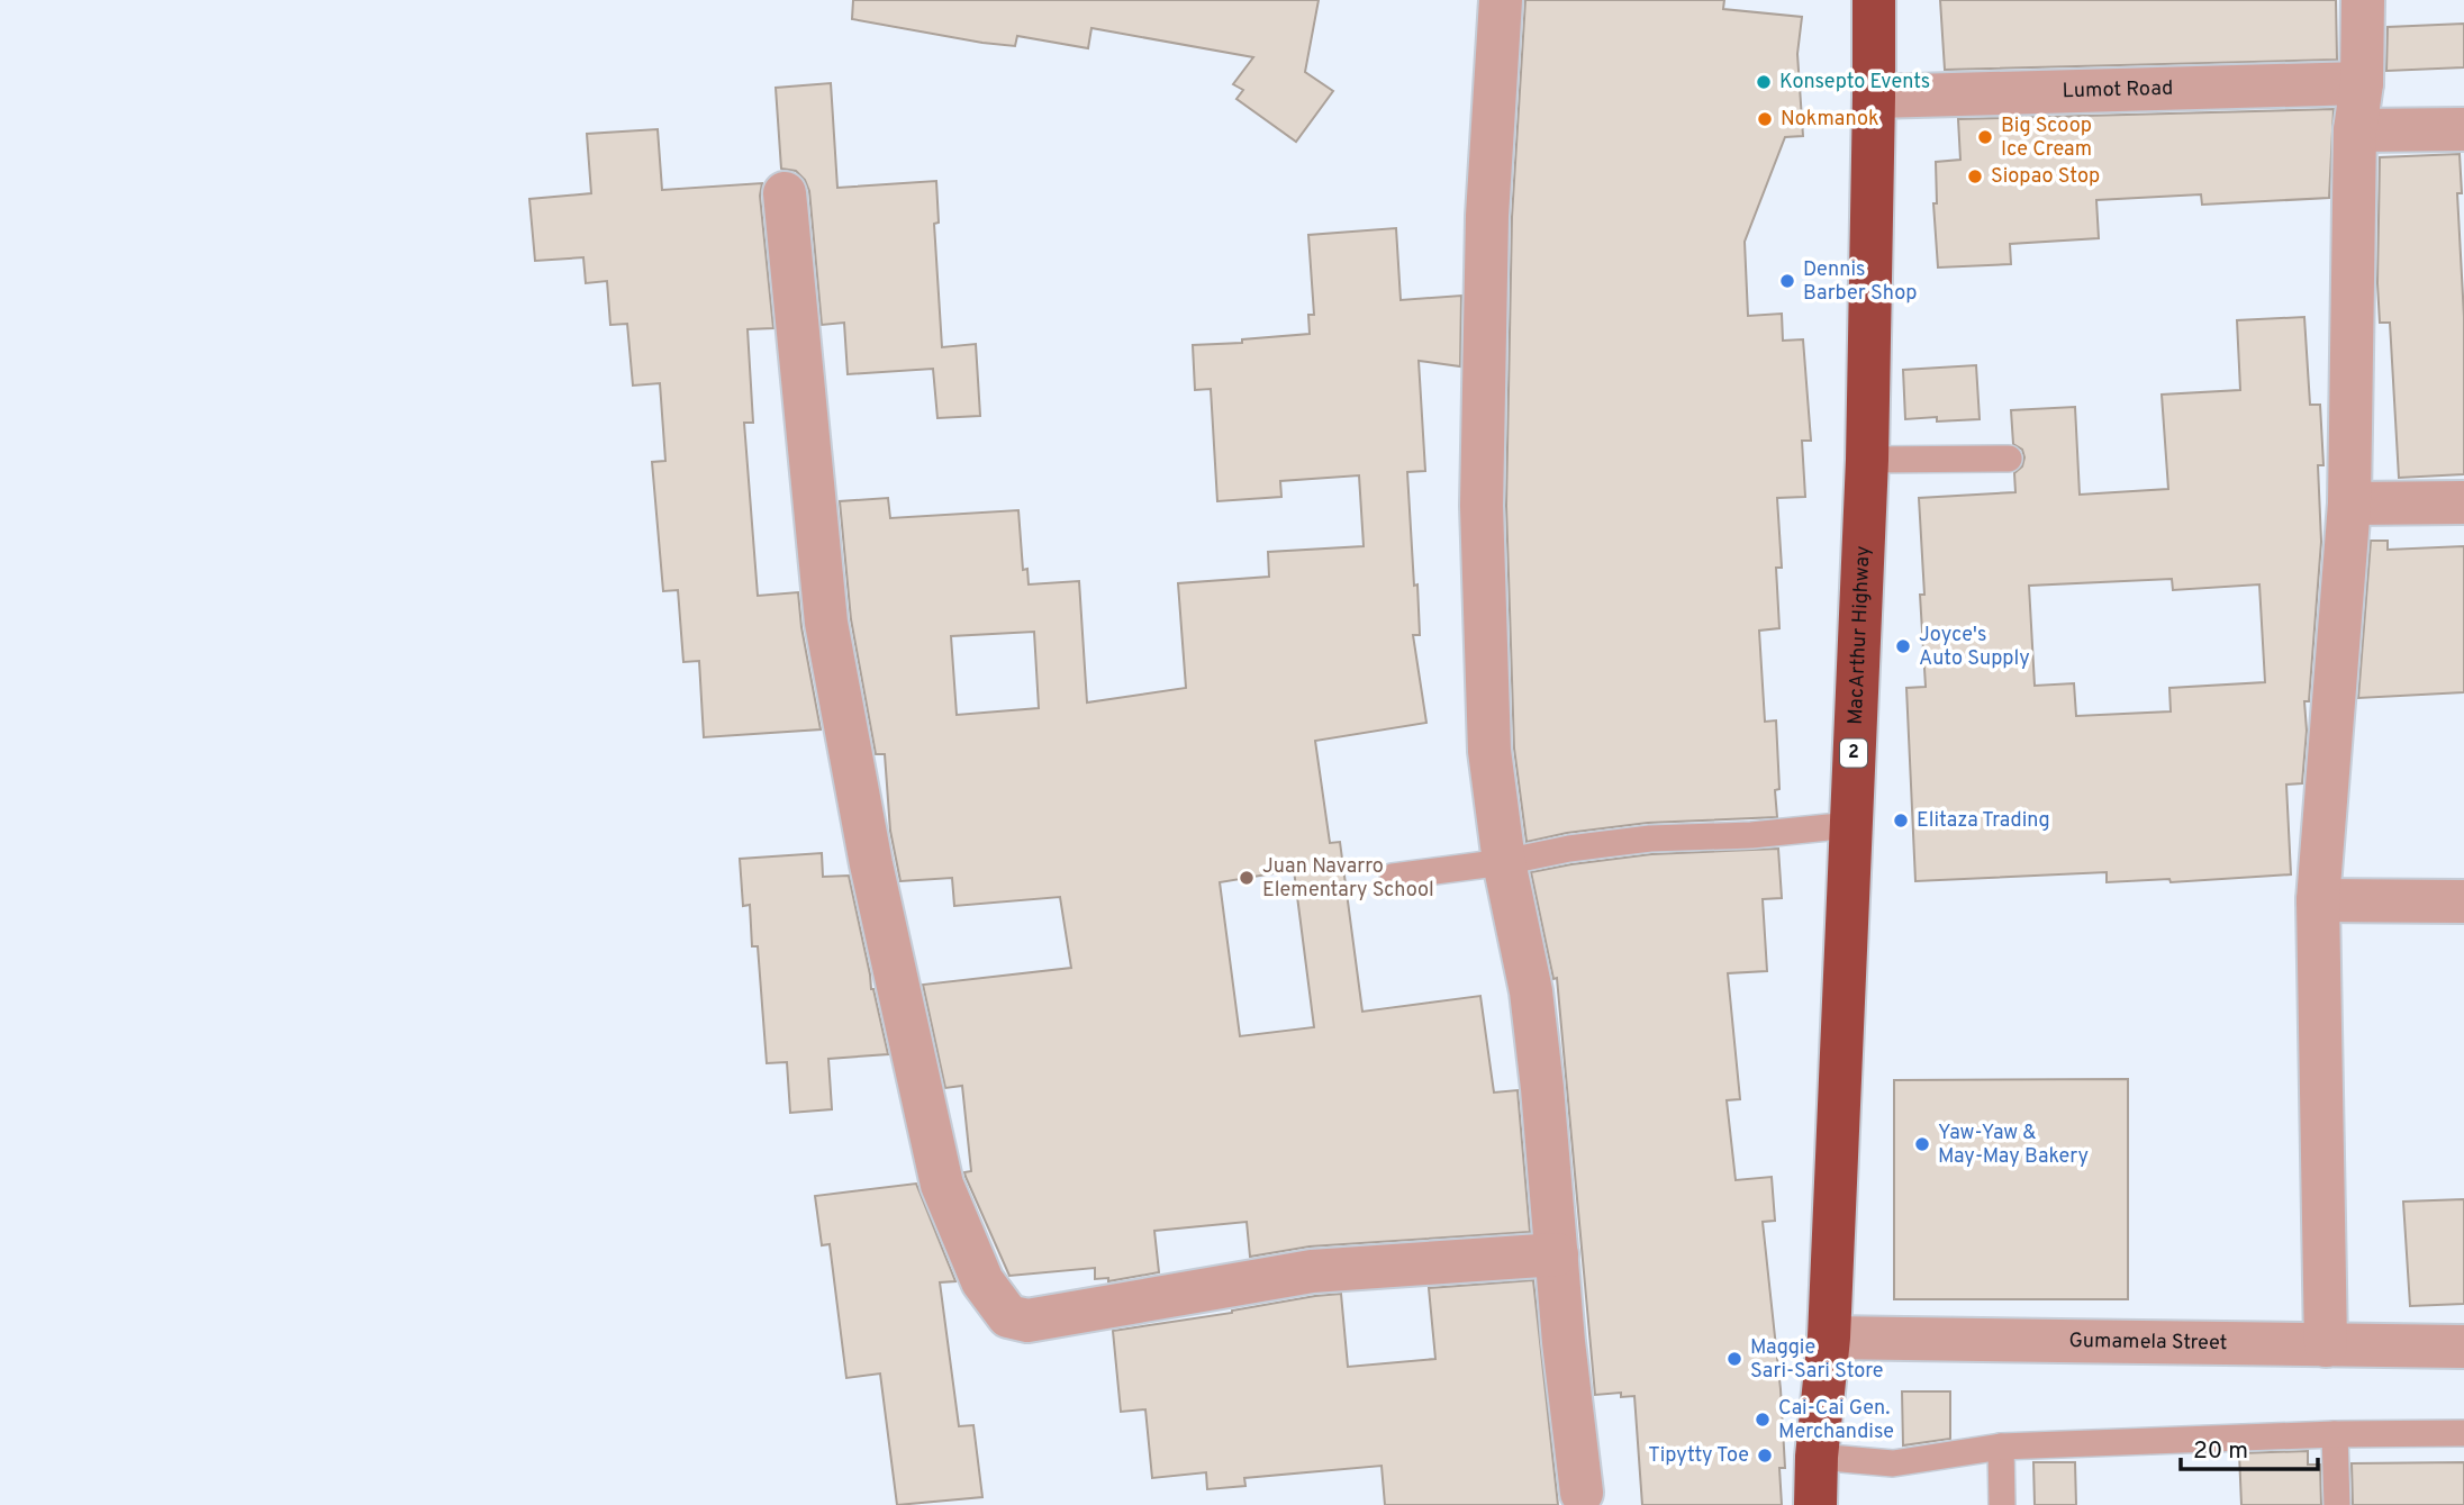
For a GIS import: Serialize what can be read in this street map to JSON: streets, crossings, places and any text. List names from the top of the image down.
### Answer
{
  "streets": {
    "highway": ["MacArthur Highway", "2"],
    "street": ["Lumot Road", "Gumamela Street"]
  },
  "crossings": [
    ["Lumot Road", "MacArthur Highway"],
    ["MacArthur Highway", "Gumamela Street"]
  ],
  "places": [
    "Konsepto Events",
    "Nokmanok",
    "Big Scoop Ice Cream",
    "Siopao Stop",
    "Dennis Barber Shop",
    "Joyce's Auto Supply",
    "Elitaza Trading",
    "Juan Navarro Elementary School",
    "Yaw-Yaw & May-May Bakery",
    "Maggie Sari-Sari Store",
    "Cai-Cai Gen. Merchandise",
    "Tipytty Toe"
  ],
  "scale_bar": "20 m"
}
